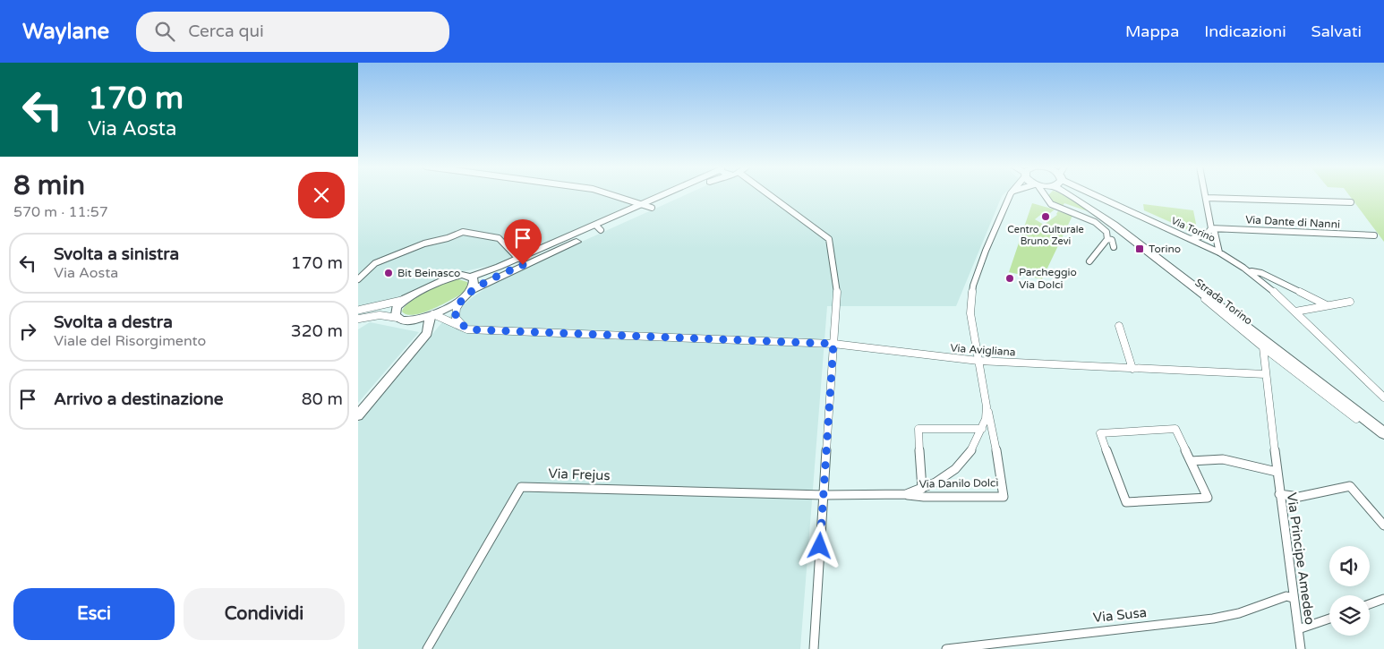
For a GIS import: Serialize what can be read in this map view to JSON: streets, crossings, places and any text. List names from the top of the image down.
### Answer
{
  "streets": {
    "main road": ["Strada Torino"],
    "street": [
      "Via Dante di Nanni",
      "Via Torino",
      "Via Avigliana",
      "Via Frejus",
      "Via Danilo Dolci",
      "Via Principe Amedeo",
      "Via Susa"
    ]
  },
  "crossings": [
    ["Via Dante di Nanni", "Via Torino"],
    ["Strada Torino", "Via Principe Amedeo"],
    ["Via Avigliana", "Via Danilo Dolci"],
    ["Via Avigliana", "Via Principe Amedeo"],
    ["Via Frejus", "Via Danilo Dolci"],
    ["Via Principe Amedeo", "Via Susa"]
  ],
  "places": {
    "other": ["Centro Culturale Bruno Zevi", "Bit Beinasco", "Parcheggio Via Dolci"],
    "transit": ["Torino"]
  },
  "page": {
    "header": "Waylane",
    "search": "Cerca qui",
    "nav": ["Mappa", "Indicazioni", "Salvati"],
    "turn": ["170 m", "Via Aosta"],
    "heading": ["8 min", "570 m · 11:57"],
    "list": [
      {
        "name": "Svolta a sinistra",
        "note": "Via Aosta",
        "value": "170 m"
      },
      {
        "name": "Svolta a destra",
        "note": "Viale del Risorgimento",
        "value": "320 m"
      },
      {
        "name": "Arrivo a destinazione",
        "value": "80 m"
      }
    ],
    "buttons": ["Esci", "Condividi"]
  }
}
